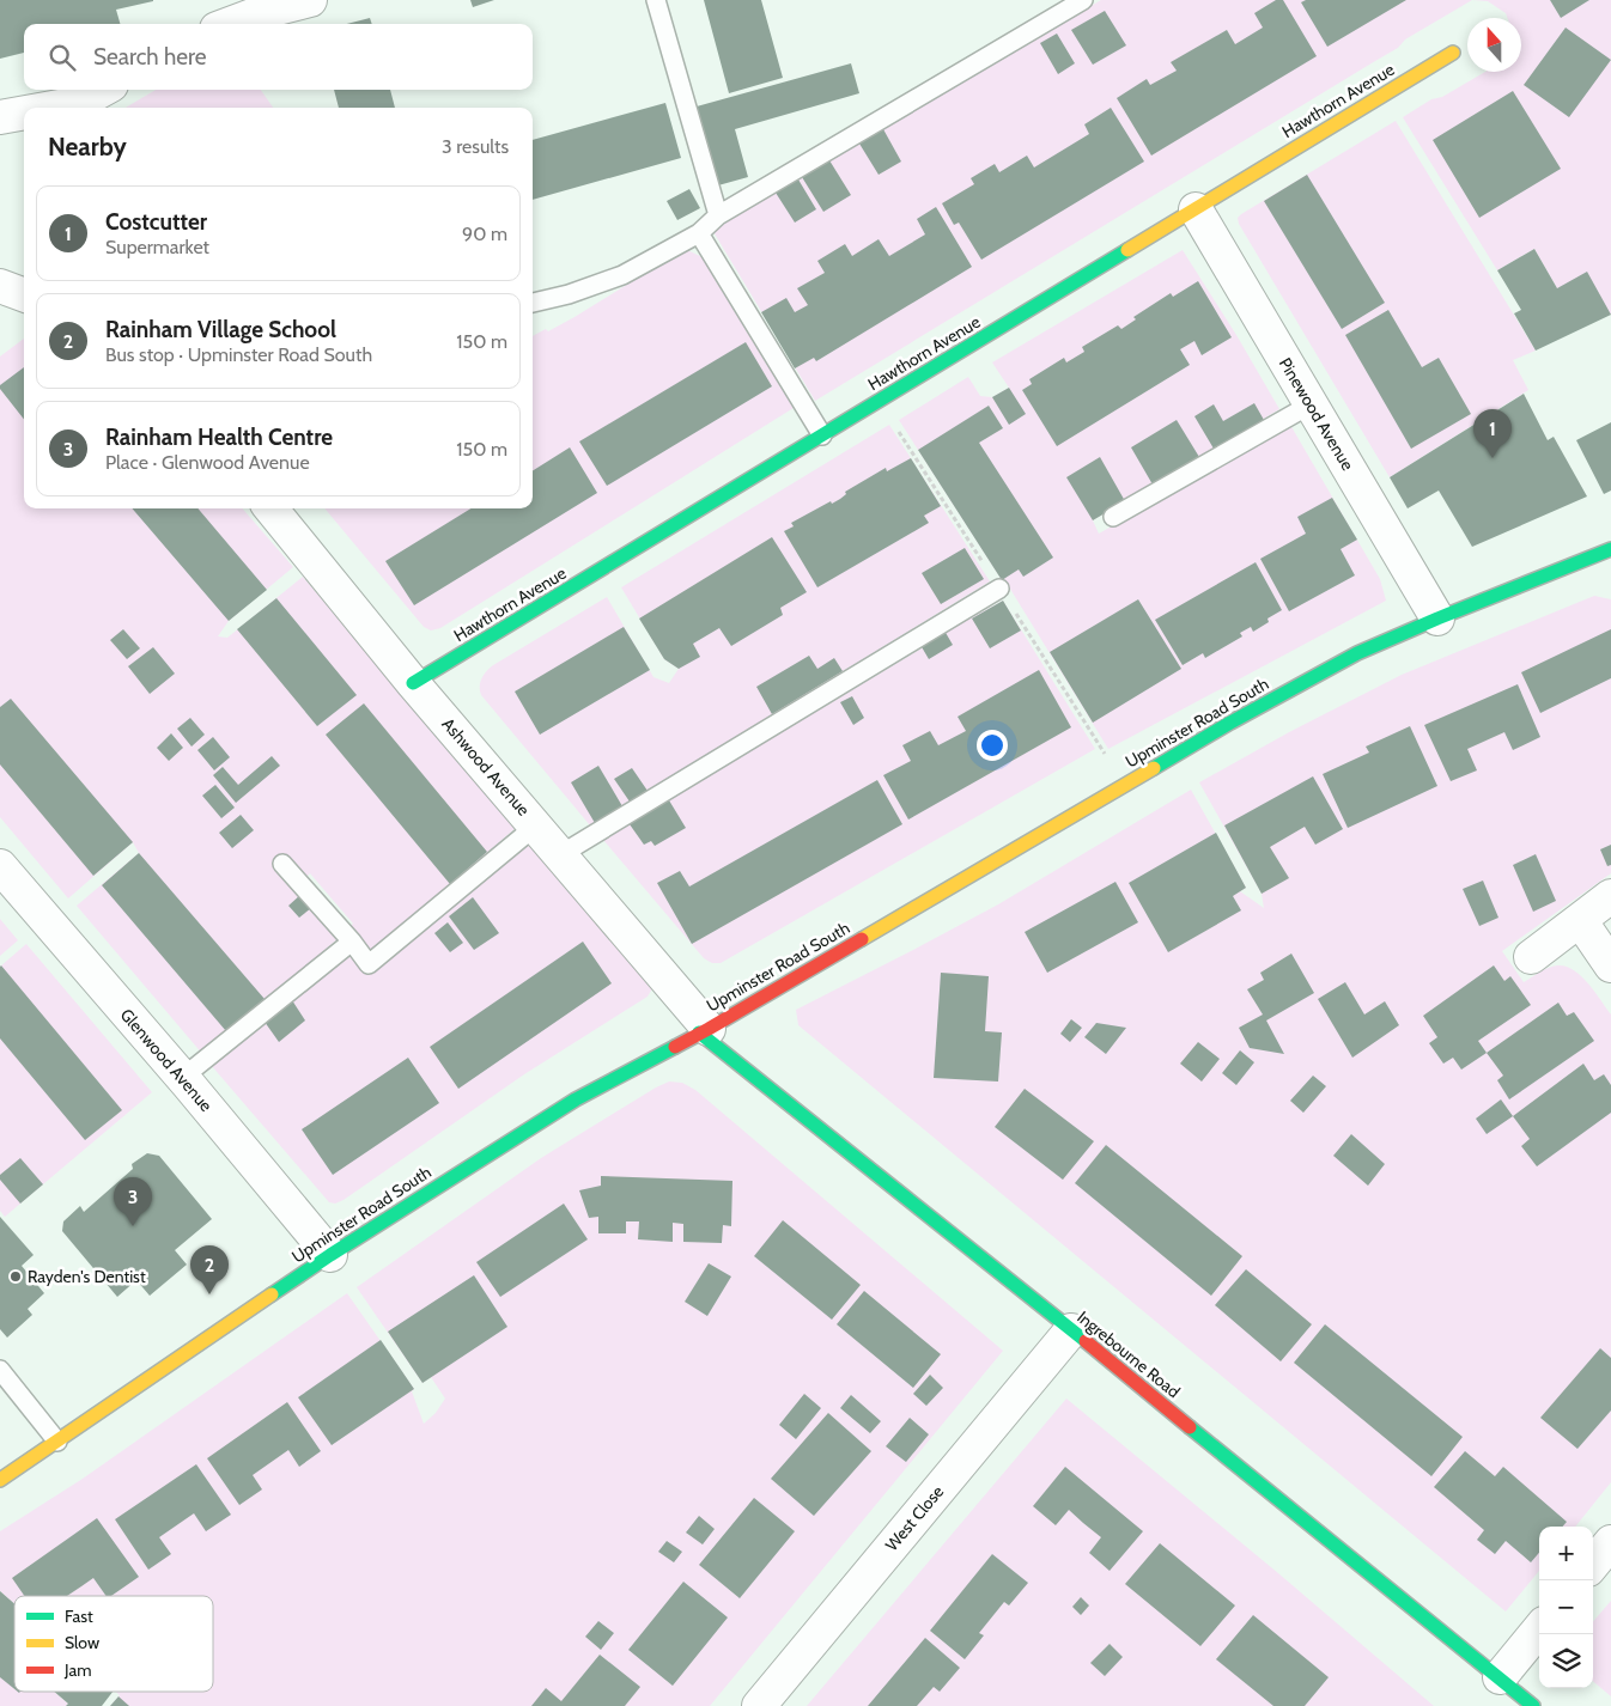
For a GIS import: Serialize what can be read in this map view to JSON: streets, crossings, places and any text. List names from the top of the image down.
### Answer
{
  "streets": {
    "street": [
      "Hawthorn Avenue",
      "Pinewood Avenue",
      "Upminster Road South",
      "Ashwood Avenue",
      "Glenwood Avenue",
      "Ingrebourne Road",
      "West Close"
    ]
  },
  "crossings": [
    ["Hawthorn Avenue", "Pinewood Avenue"],
    ["Hawthorn Avenue", "Ashwood Avenue"],
    ["Pinewood Avenue", "Upminster Road South"],
    ["Upminster Road South", "Ashwood Avenue"],
    ["Upminster Road South", "Glenwood Avenue"],
    ["Upminster Road South", "Ingrebourne Road"],
    ["Ashwood Avenue", "Ingrebourne Road"],
    ["Ingrebourne Road", "West Close"]
  ],
  "places": ["Rayden's Dentist"],
  "legend": ["Fast", "Slow", "Jam"],
  "north": "top",
  "page": {
    "search": "Search here",
    "heading": ["Nearby", "3 results"],
    "list": [
      {
        "mark": "1",
        "name": "Costcutter",
        "note": "Supermarket",
        "value": "90 m"
      },
      {
        "mark": "2",
        "name": "Rainham Village School",
        "note": "Bus stop · Upminster Road South",
        "value": "150 m"
      },
      {
        "mark": "3",
        "name": "Rainham Health Centre",
        "note": "Place · Glenwood Avenue",
        "value": "150 m"
      }
    ],
    "pins": ["1", "3", "2"],
    "map_buttons": ["+", "−"]
  }
}
